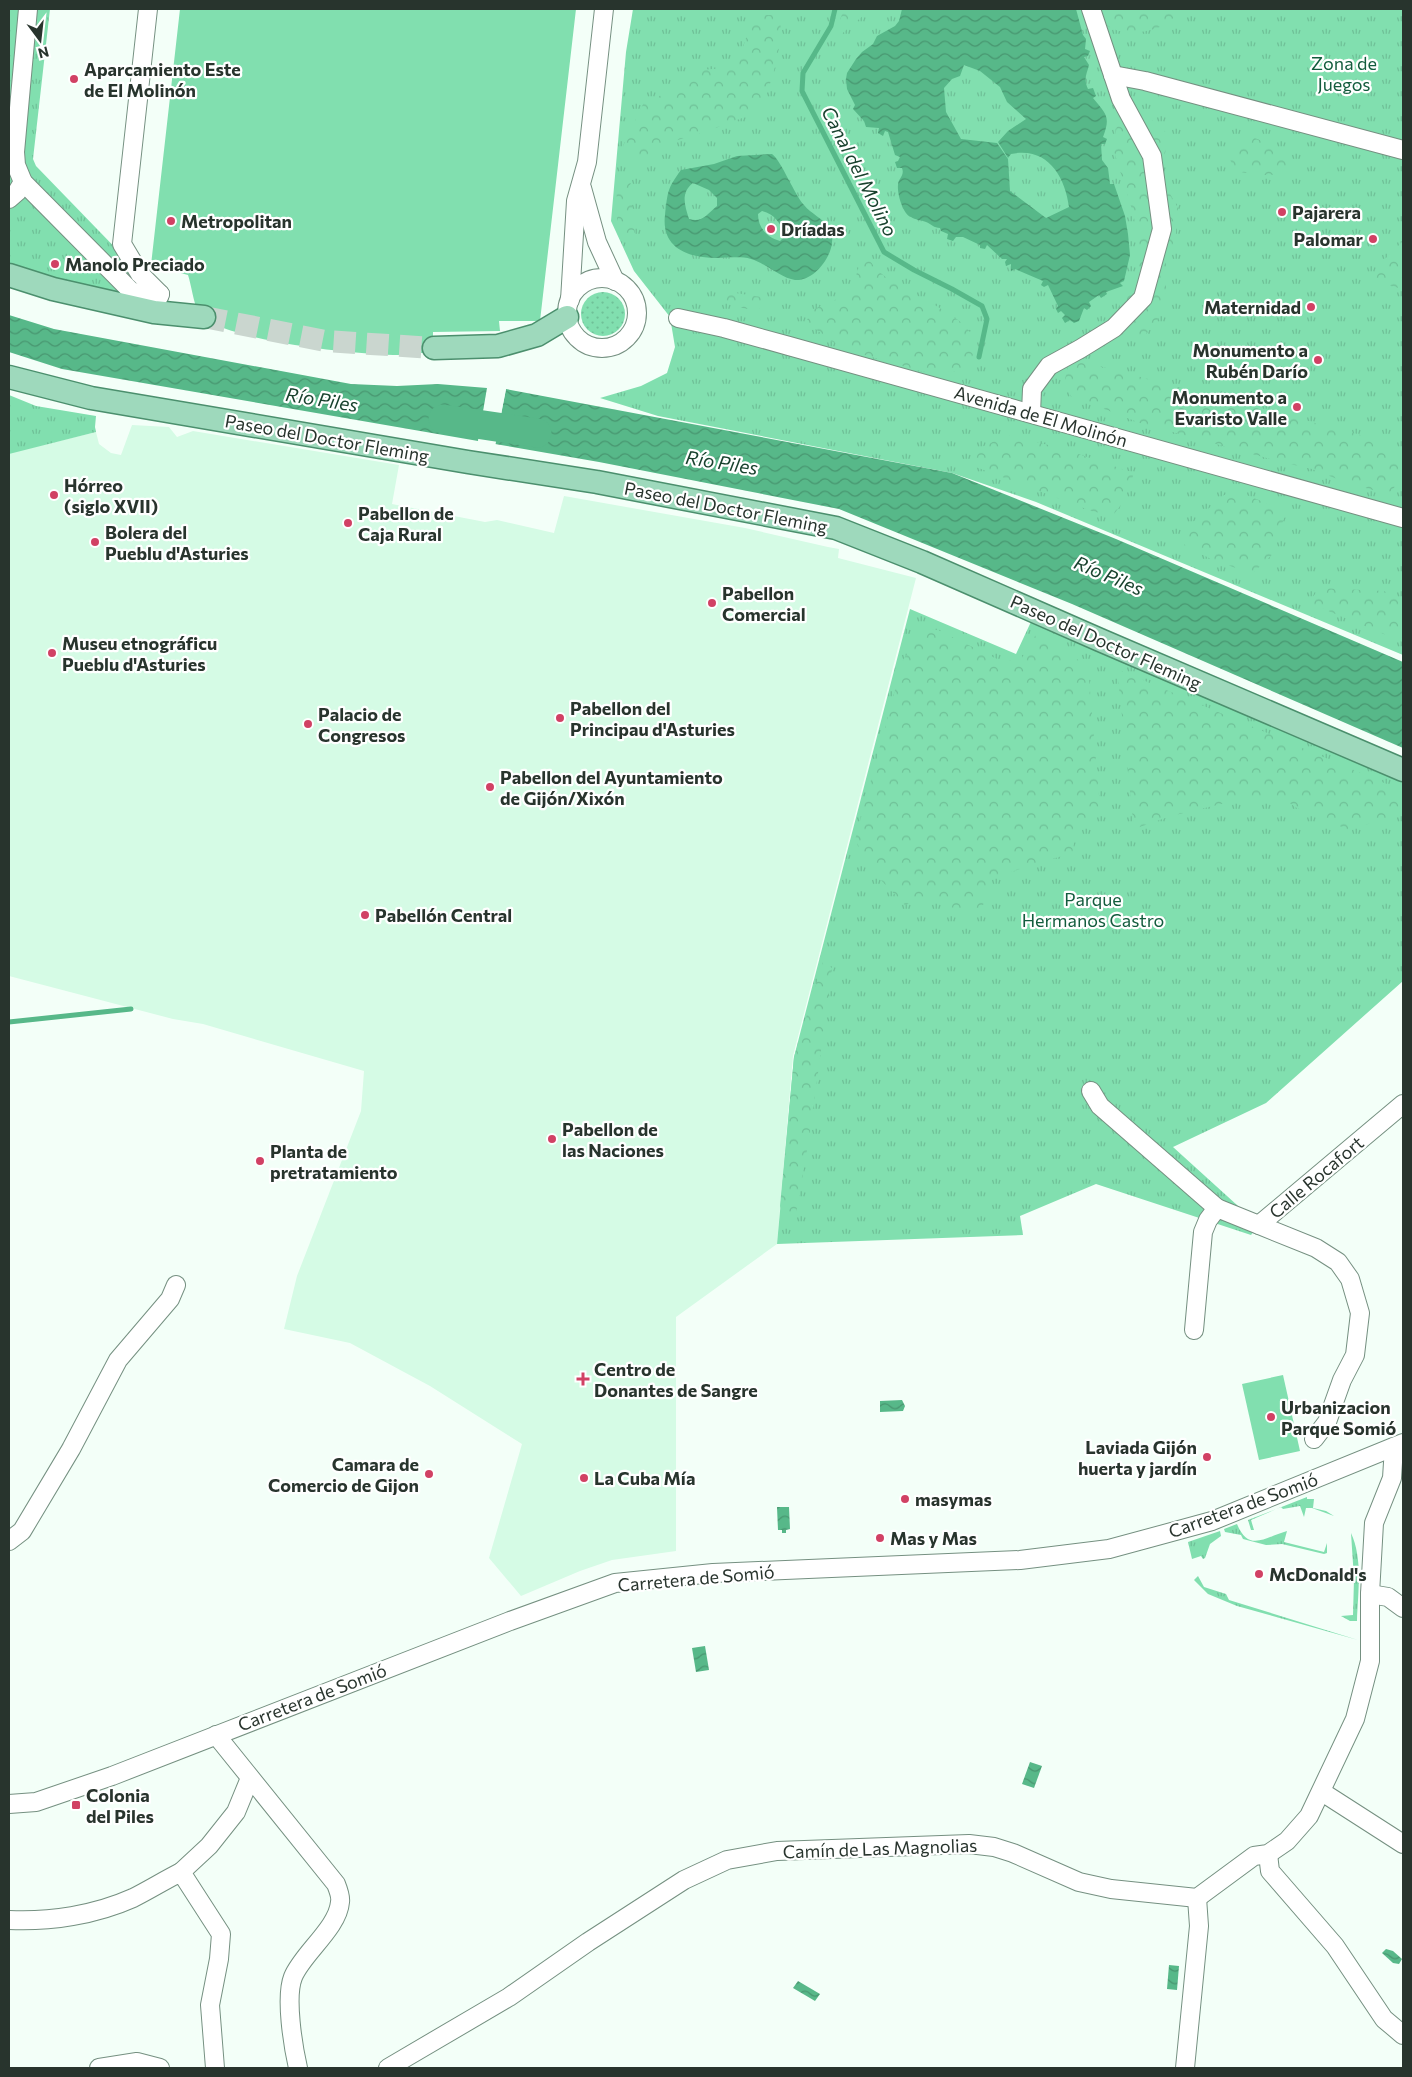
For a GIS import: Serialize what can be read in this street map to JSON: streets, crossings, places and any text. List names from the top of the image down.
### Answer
{
  "streets": {
    "main road": ["Paseo del Doctor Fleming"],
    "street": [
      "Avenida de El Molinón",
      "Calle Rocafort",
      "Carretera de Somió",
      "Camín de Las Magnolias"
    ]
  },
  "water": ["Canal del Molino", "Río Piles"],
  "parks": ["Zona de Juegos", "Parque Hermanos Castro"],
  "places": {
    "other": [
      "Aparcamiento Este de El Molinón",
      "Pajarera",
      "Metropolitan",
      "Dríadas",
      "Palomar",
      "Manolo Preciado",
      "Maternidad",
      "Monumento a Rubén Darío",
      "Monumento a Evaristo Valle",
      "Hórreo (siglo XVII)",
      "Pabellon de Caja Rural",
      "Bolera del Pueblu d'Asturies",
      "Pabellon Comercial",
      "Museu etnográficu Pueblu d'Asturies",
      "Pabellon del Principau d'Asturies",
      "Palacio de Congresos",
      "Pabellon del Ayuntamiento de Gijón/Xixón",
      "Pabellón Central",
      "Pabellon de las Naciones",
      "Planta de pretratamiento",
      "Urbanizacion Parque Somió",
      "Laviada Gijón huerta y jardín",
      "Camara de Comercio de Gijon",
      "La Cuba Mía",
      "masymas",
      "Mas y Mas",
      "McDonald's"
    ],
    "health": ["Centro de Donantes de Sangre"],
    "transit": ["Colonia del Piles"]
  },
  "north": "bottom"
}
